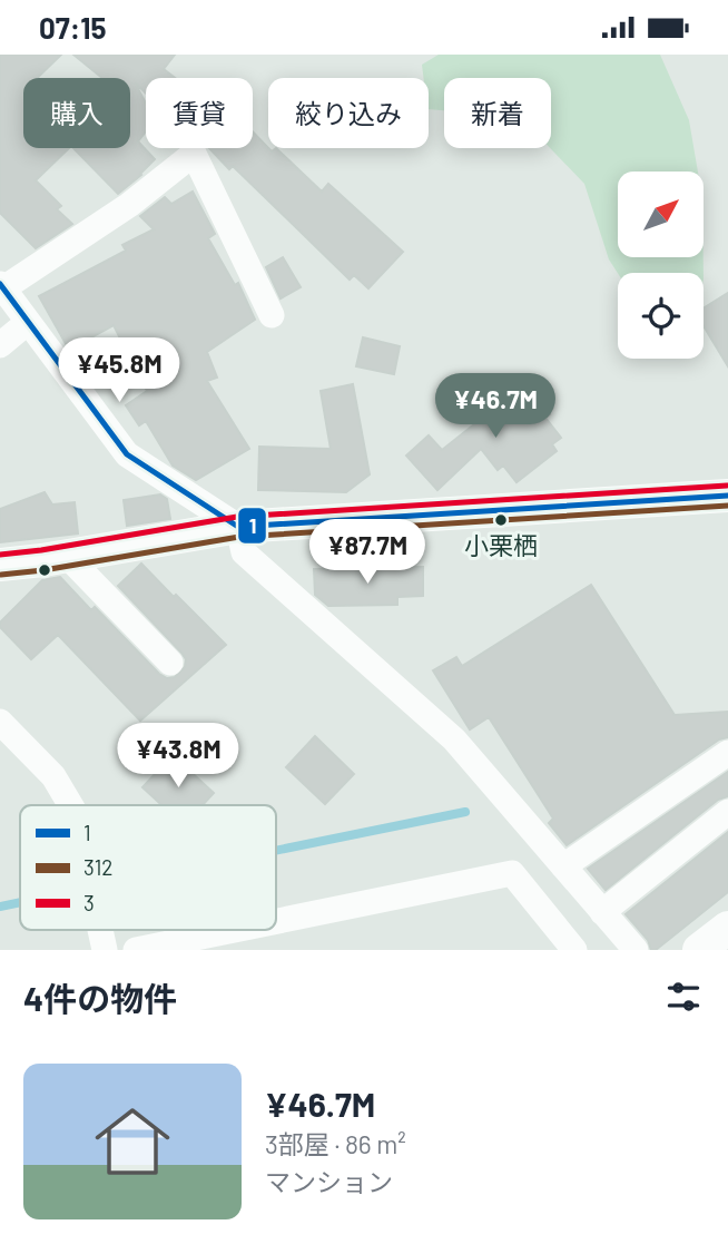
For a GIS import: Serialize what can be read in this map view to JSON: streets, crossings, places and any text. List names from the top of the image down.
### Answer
{
  "places": ["小栗栖"],
  "lines": ["transit line 1", "transit line 3", "transit line 312"],
  "legend": ["1", "312", "3"],
  "north": "top right",
  "page": {
    "status": "07:15",
    "chip": [
      "購入",
      "賃貸",
      "絞り込み",
      "新着"
    ],
    "price": [
      "¥45.8M",
      "¥46.7M",
      "¥87.7M",
      "¥43.8M"
    ],
    "heading": "4件の物件",
    "list": [
      {
        "name": "¥46.7M",
        "note": "3部屋 · 86 m² · マンション"
      }
    ]
  }
}
